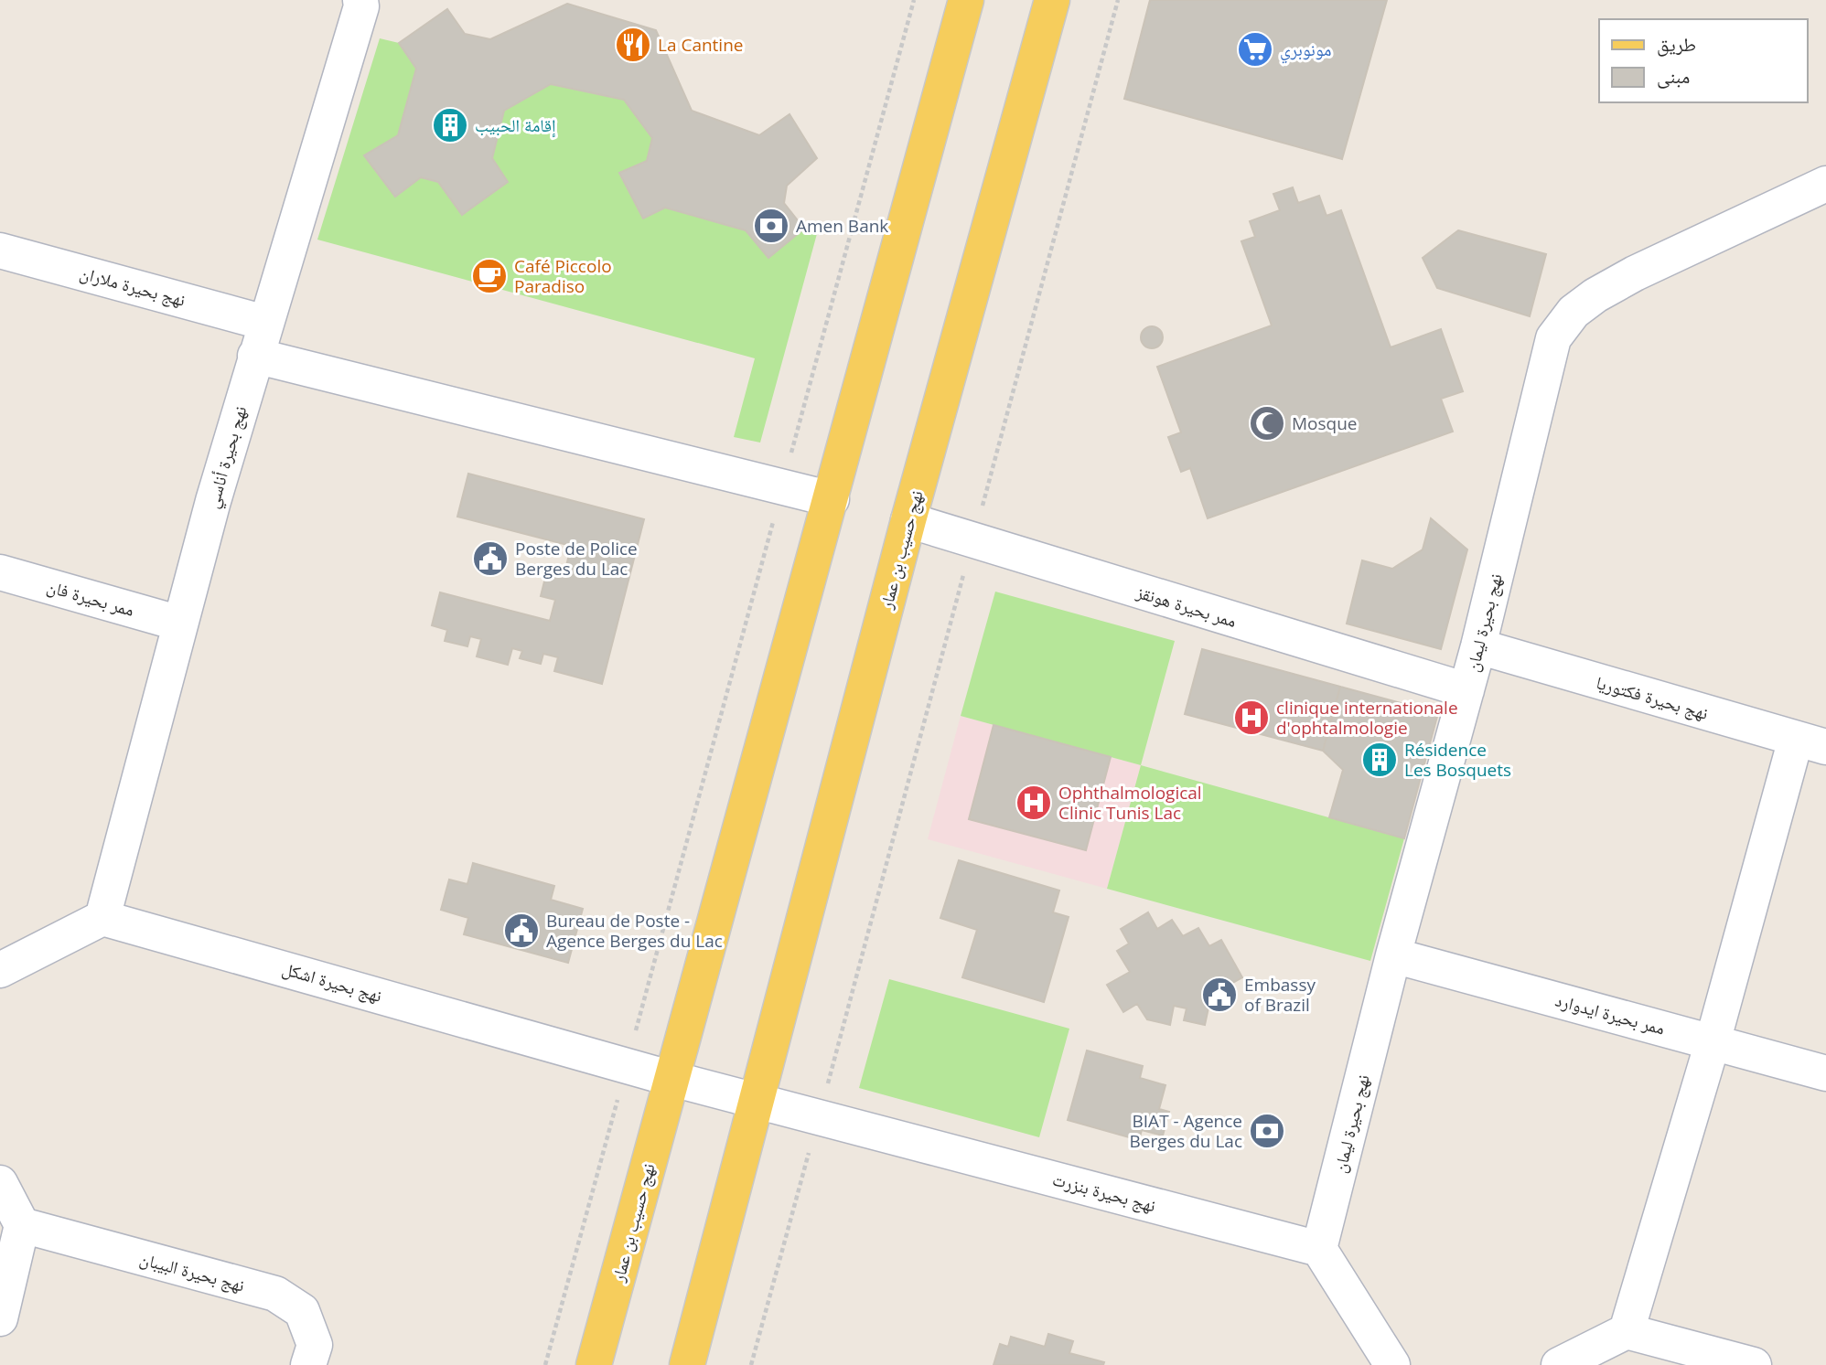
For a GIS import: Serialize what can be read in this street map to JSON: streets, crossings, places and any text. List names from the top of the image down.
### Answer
{
  "streets": {
    "main road": ["نهج حسيب بن عمار"],
    "street": [
      "نهج بحيرة ملاران",
      "نهج بحيرة أناسي",
      "ممر بحيرة فان",
      "ممر بحيرة هونقز",
      "نهج بحيرة ليمان",
      "نهج بحيرة فكتوريا",
      "نهج بحيرة اشكل",
      "ممر بحيرة ايدوارد",
      "نهج بحيرة بنزرت",
      "نهج بحيرة البيبان"
    ]
  },
  "crossings": [
    ["نهج بحيرة ملاران", "نهج بحيرة أناسي"],
    ["نهج بحيرة أناسي", "ممر بحيرة فان"],
    ["نهج بحيرة أناسي", "نهج بحيرة اشكل"],
    ["نهج حسيب بن عمار", "ممر بحيرة هونقز"],
    ["نهج حسيب بن عمار", "نهج بحيرة اشكل"],
    ["نهج حسيب بن عمار", "نهج بحيرة بنزرت"],
    ["ممر بحيرة هونقز", "نهج بحيرة ليمان"],
    ["نهج بحيرة ليمان", "نهج بحيرة فكتوريا"],
    ["نهج بحيرة ليمان", "ممر بحيرة ايدوارد"],
    ["نهج بحيرة ليمان", "نهج بحيرة بنزرت"]
  ],
  "places": {
    "restaurant": ["La Cantine"],
    "supermarket": ["مونوبري"],
    "building": ["إقامة الحبيب", "Résidence Les Bosquets"],
    "bank": ["Amen Bank", "BIAT - Agence Berges du Lac"],
    "cafe": ["Café Piccolo Paradiso"],
    "mosque": ["Mosque"],
    "public building": ["Poste de Police Berges du Lac", "Bureau de Poste - Agence Berges du Lac", "Embassy of Brazil"],
    "hospital": ["clinique internationale d'ophtalmologie", "Ophthalmological Clinic Tunis Lac"]
  },
  "legend": ["طريق", "مبنى"]
}
